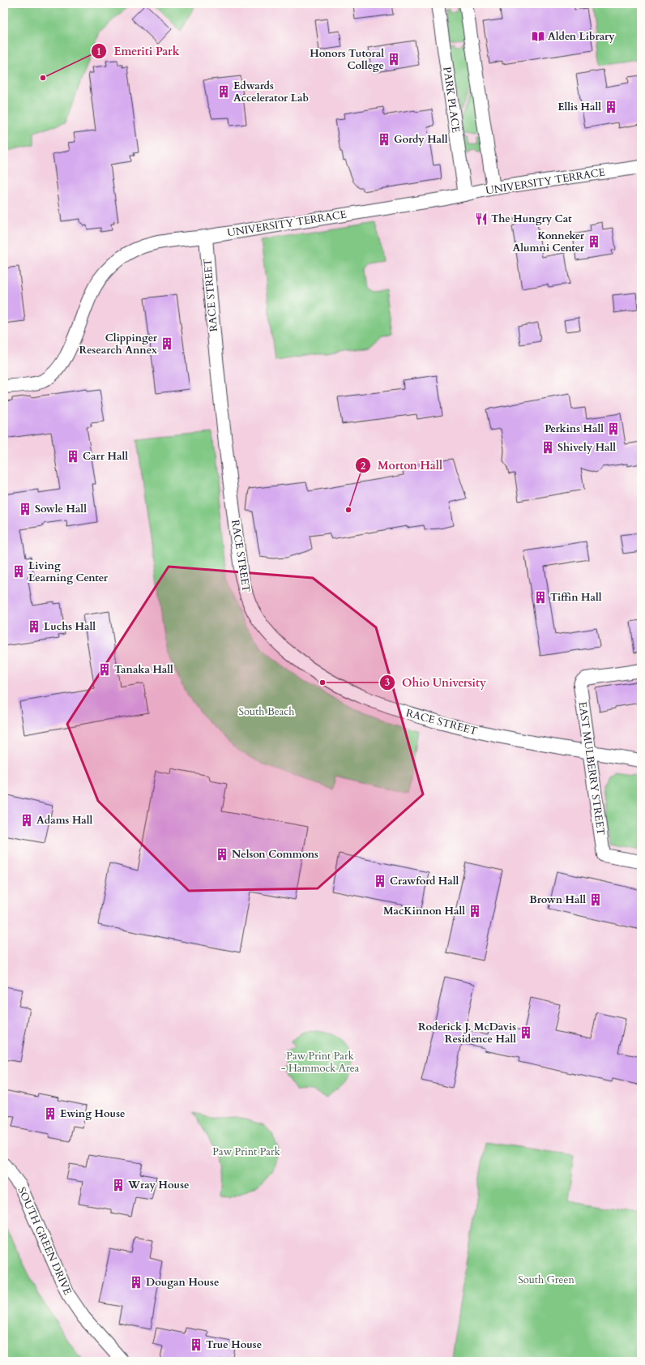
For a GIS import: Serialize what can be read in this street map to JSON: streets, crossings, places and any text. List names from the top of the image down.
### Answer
{
  "streets": {
    "street": [
      "PARK PLACE",
      "UNIVERSITY TERRACE",
      "RACE STREET",
      "EAST MULBERRY STREET",
      "SOUTH GREEN DRIVE"
    ]
  },
  "crossings": [
    ["PARK PLACE", "UNIVERSITY TERRACE"],
    ["UNIVERSITY TERRACE", "RACE STREET"],
    ["RACE STREET", "EAST MULBERRY STREET"]
  ],
  "parks": [
    "South Beach",
    "Paw Print Park - Hammock Area",
    "Paw Print Park",
    "South Green"
  ],
  "places": {
    "library": ["Alden Library"],
    "building": [
      "Honors Tutoral College",
      "Edwards Accelerator Lab",
      "Ellis Hall",
      "Gordy Hall",
      "Konneker Alumni Center",
      "Clippinger Research Annex",
      "Perkins Hall",
      "Shively Hall",
      "Carr Hall",
      "Sowle Hall",
      "Living Learning Center",
      "Tiffin Hall",
      "Luchs Hall",
      "Tanaka Hall",
      "Adams Hall",
      "Nelson Commons",
      "Crawford Hall",
      "Brown Hall",
      "MacKinnon Hall",
      "Roderick J. McDavis Residence Hall",
      "Ewing House",
      "Wray House",
      "Dougan House",
      "True House"
    ],
    "other": ["Emeriti Park", "Morton Hall", "Ohio University"],
    "restaurant": ["The Hungry Cat"]
  }
}
